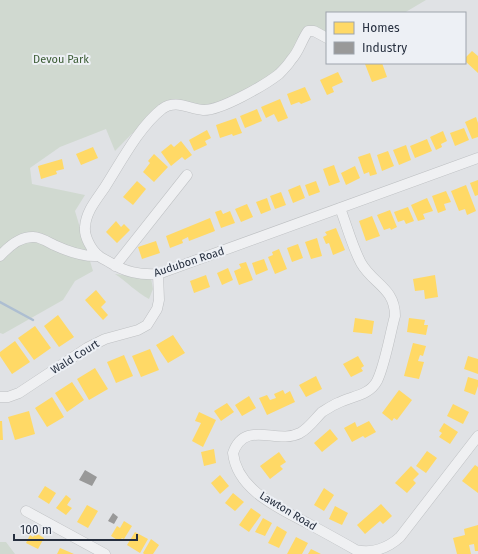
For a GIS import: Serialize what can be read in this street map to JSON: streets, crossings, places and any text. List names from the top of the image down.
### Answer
{
  "streets": {
    "street": ["Audubon Road", "Wald Court", "Lawton Road"]
  },
  "crossings": [
    ["Audubon Road", "Wald Court"],
    ["Audubon Road", "Lawton Road"]
  ],
  "parks": ["Devou Park"],
  "legend": ["Homes", "Industry"],
  "scale_bar": "100 m"
}
